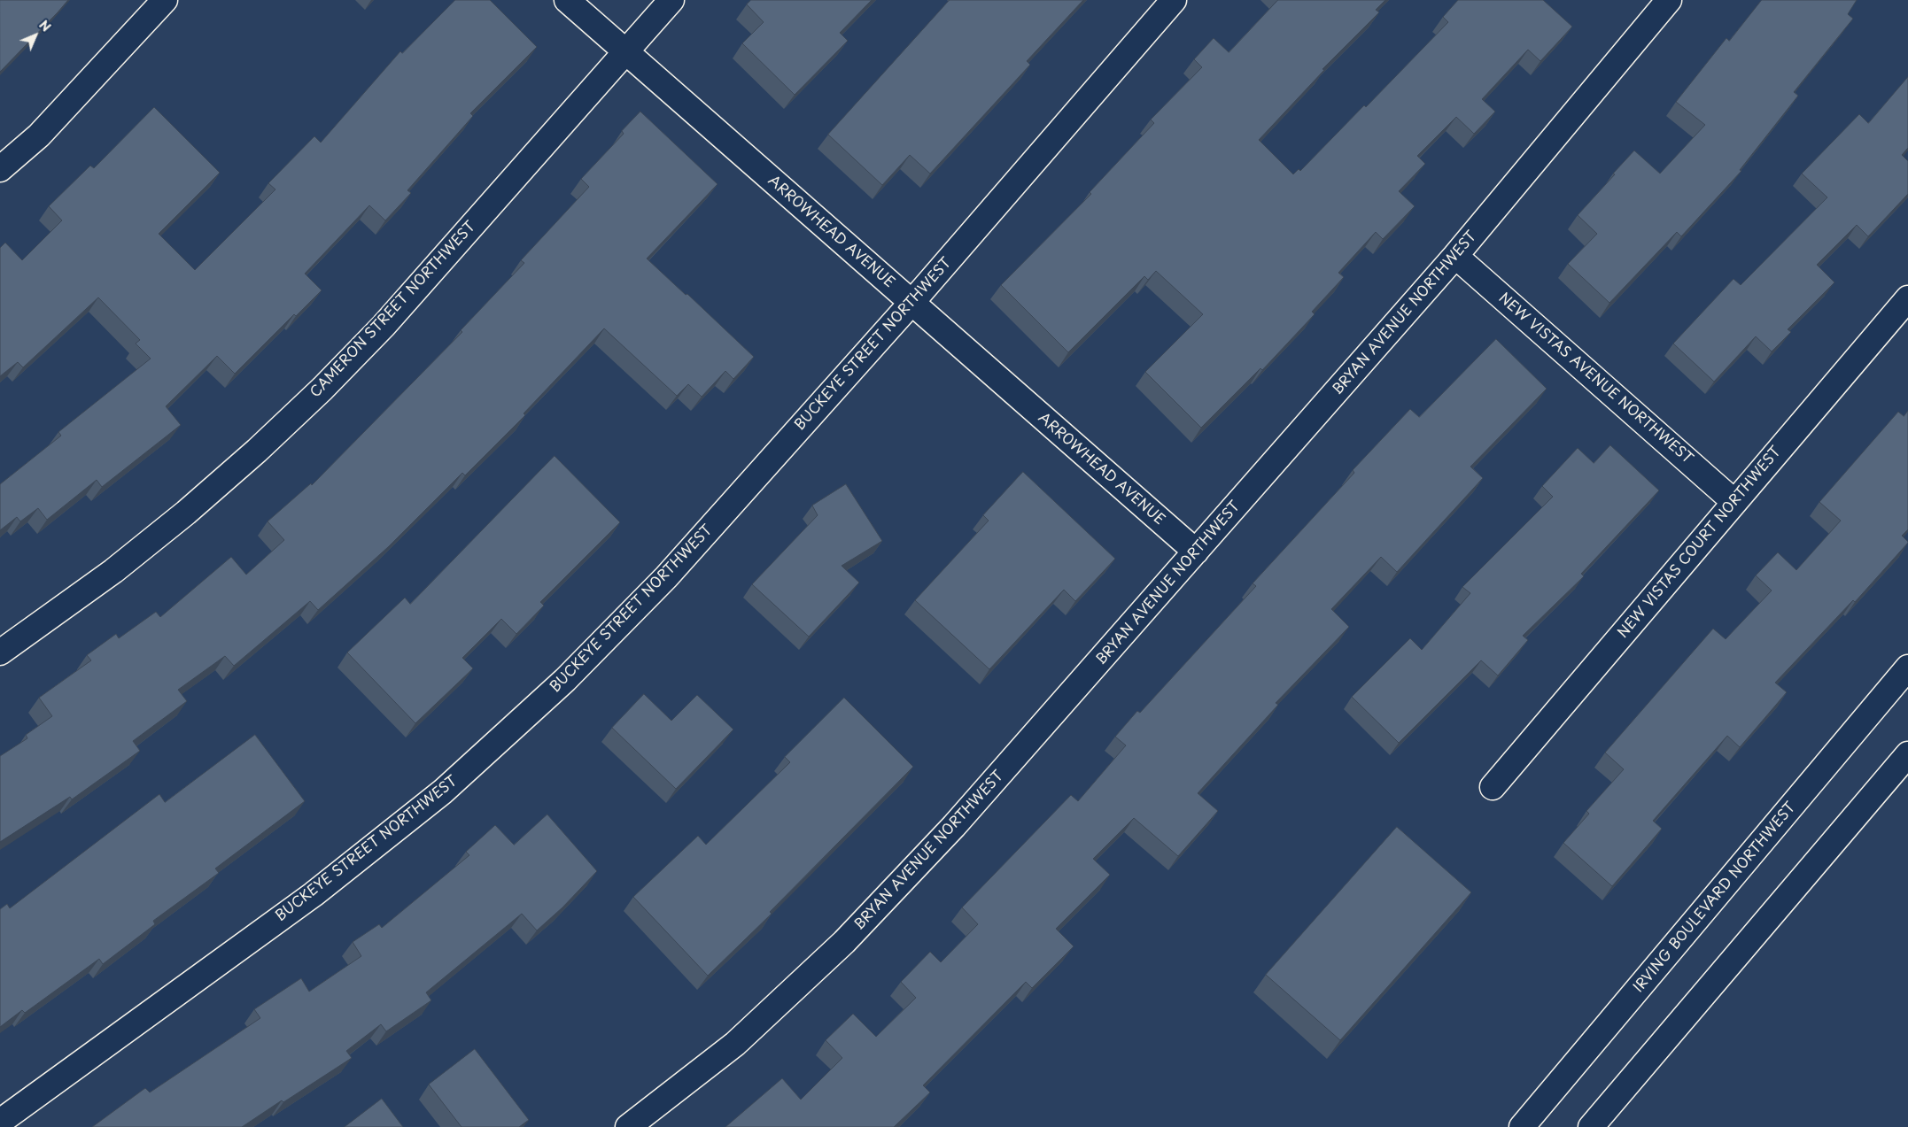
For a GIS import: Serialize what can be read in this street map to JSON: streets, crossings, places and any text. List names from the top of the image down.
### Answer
{
  "streets": {
    "street": [
      "ARROWHEAD AVENUE",
      "CAMERON STREET NORTHWEST",
      "BRYAN AVENUE NORTHWEST",
      "BUCKEYE STREET NORTHWEST",
      "NEW VISTAS AVENUE NORTHWEST",
      "NEW VISTAS COURT NORTHWEST",
      "IRVING BOULEVARD NORTHWEST"
    ]
  },
  "crossings": [
    ["ARROWHEAD AVENUE", "CAMERON STREET NORTHWEST"],
    ["ARROWHEAD AVENUE", "BRYAN AVENUE NORTHWEST"],
    ["ARROWHEAD AVENUE", "BUCKEYE STREET NORTHWEST"],
    ["BRYAN AVENUE NORTHWEST", "NEW VISTAS AVENUE NORTHWEST"],
    ["NEW VISTAS AVENUE NORTHWEST", "NEW VISTAS COURT NORTHWEST"]
  ],
  "north": "top right"
}
